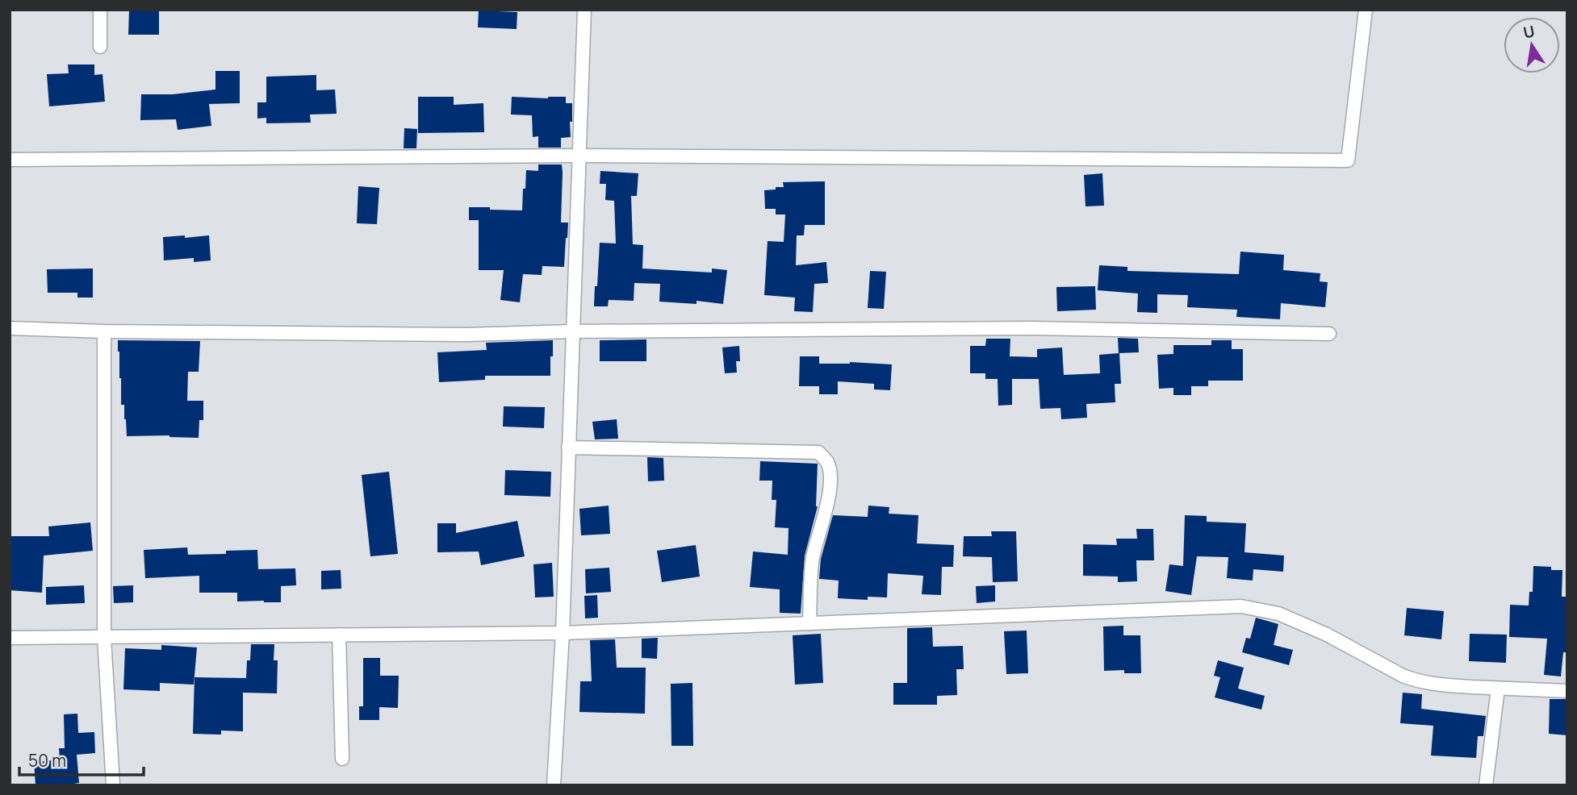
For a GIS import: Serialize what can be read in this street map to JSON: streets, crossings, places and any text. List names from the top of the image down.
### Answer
{
  "scale_bar": "50 m",
  "north": "top"
}
